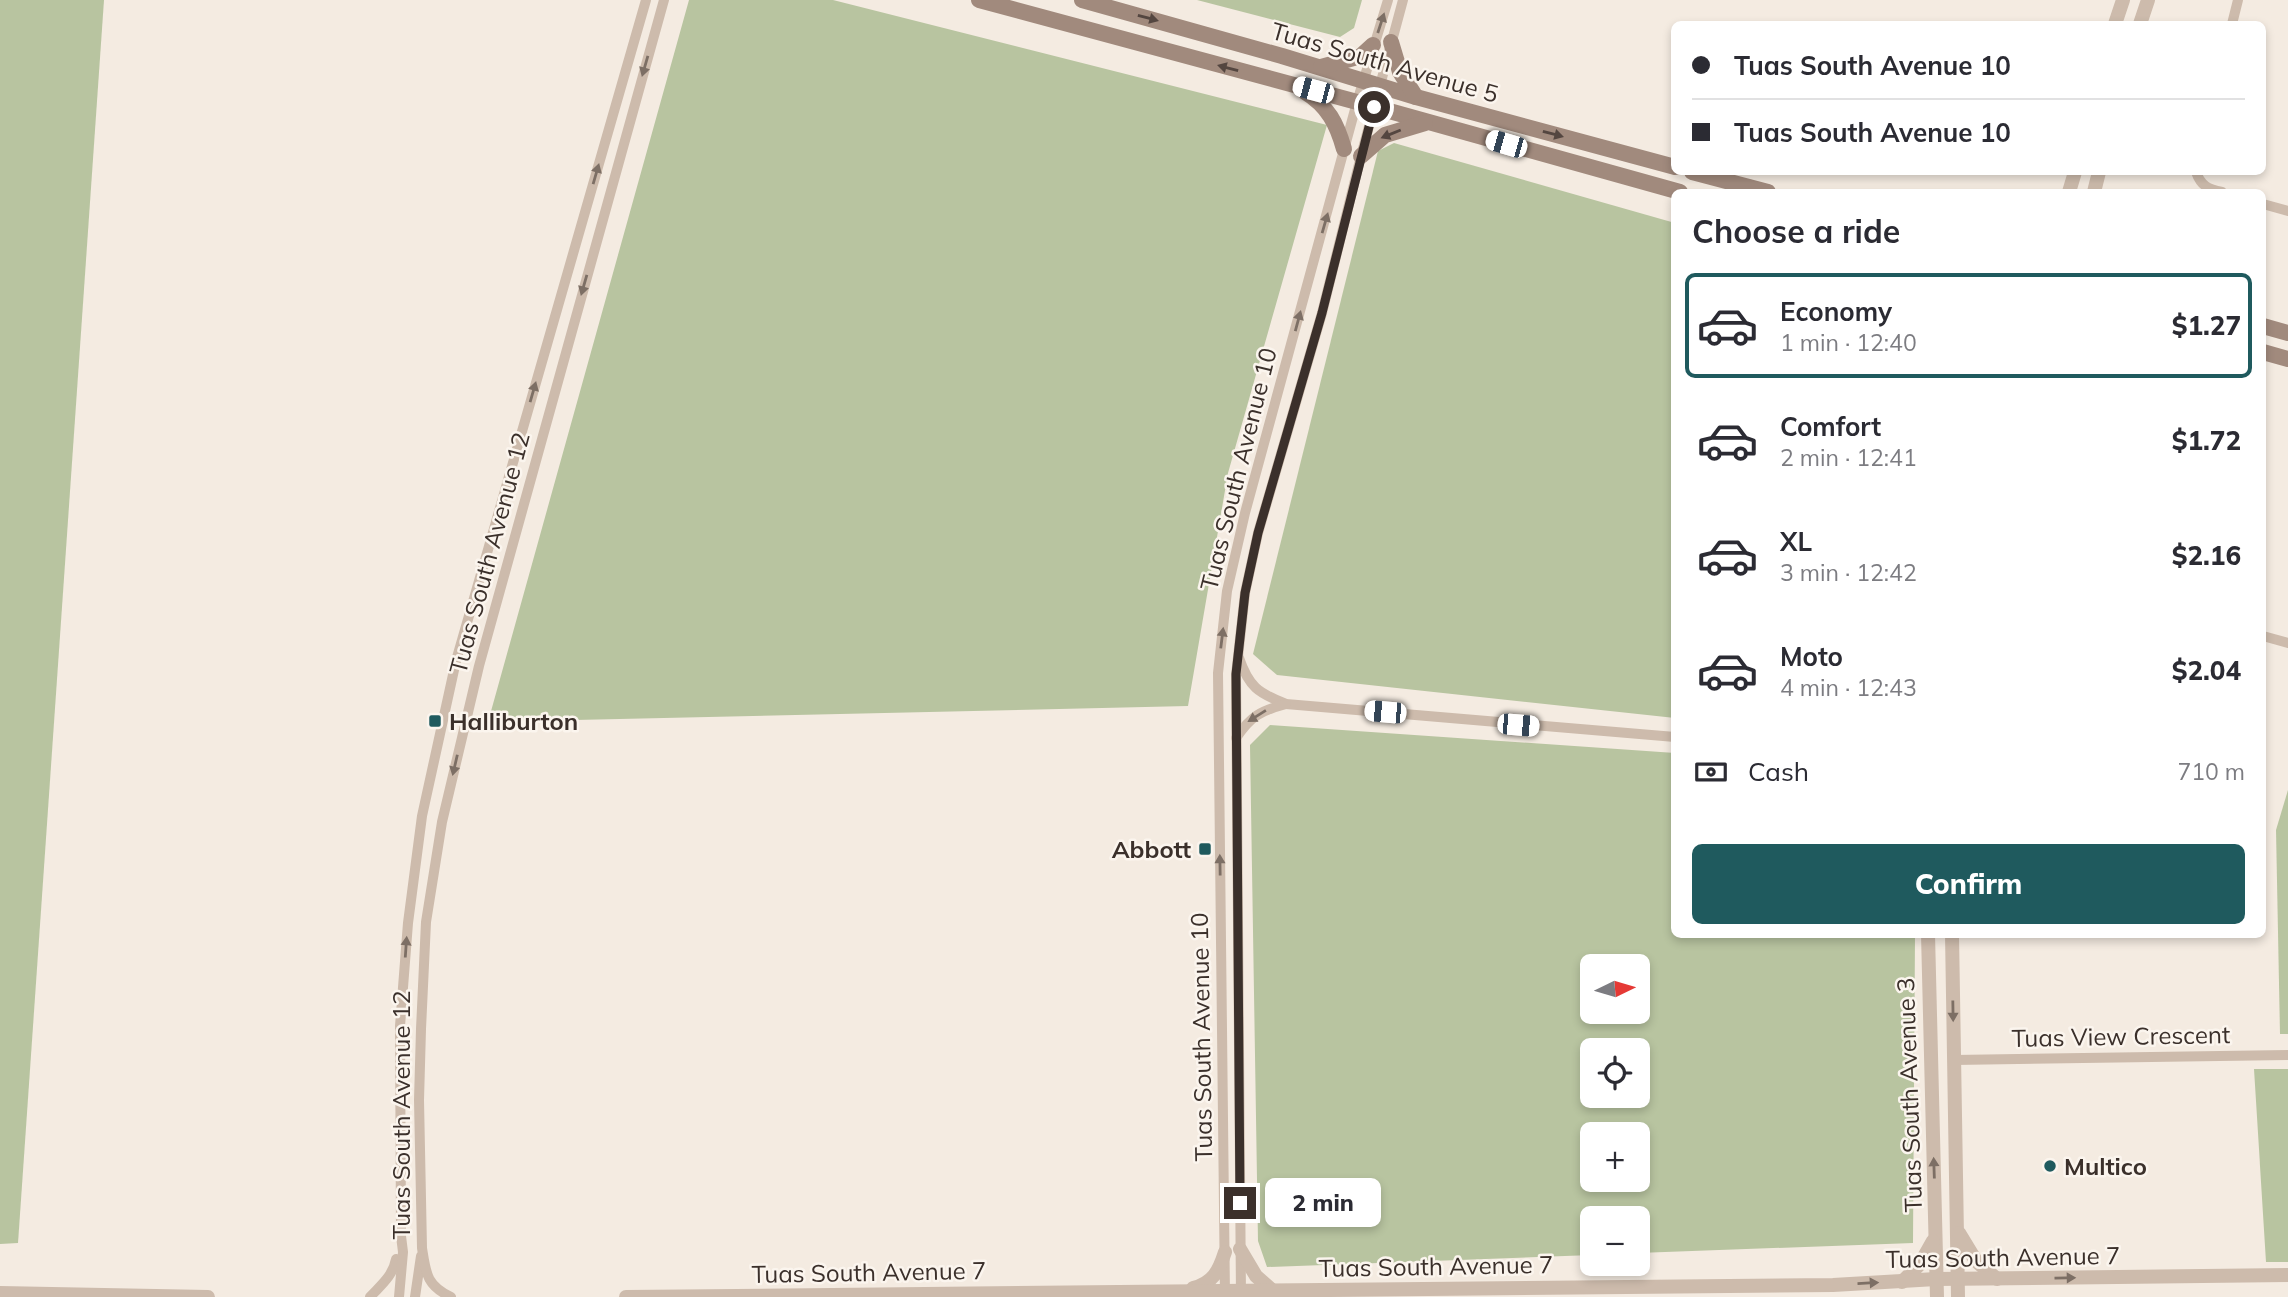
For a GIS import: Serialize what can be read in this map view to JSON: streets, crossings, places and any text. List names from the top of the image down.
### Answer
{
  "streets": {
    "main road": ["Tuas South Avenue 5"],
    "street": [
      "Tuas South Avenue 10",
      "Tuas South Avenue 12",
      "Tuas View Crescent",
      "Tuas South Avenue 3",
      "Tuas South Avenue 7"
    ]
  },
  "crossings": [
    ["Tuas South Avenue 5", "Tuas South Avenue 10"],
    ["Tuas South Avenue 10", "Tuas South Avenue 7"],
    ["Tuas View Crescent", "Tuas South Avenue 3"],
    ["Tuas South Avenue 3", "Tuas South Avenue 7"]
  ],
  "one_way": ["Tuas South Avenue 7"],
  "places": {
    "transit": ["Halliburton", "Abbott"],
    "other": ["Multico"]
  },
  "north": "right",
  "page": {
    "banner": ["Tuas South Avenue 10", "Tuas South Avenue 10"],
    "heading": "Choose a ride",
    "list": [
      {
        "name": "Economy",
        "note": "1 min · 12:40",
        "value": "$1.27"
      },
      {
        "name": "Comfort",
        "note": "2 min · 12:41",
        "value": "$1.72"
      },
      {
        "name": "XL",
        "note": "3 min · 12:42",
        "value": "$2.16"
      },
      {
        "name": "Moto",
        "note": "4 min · 12:43",
        "value": "$2.04"
      }
    ],
    "pay": ["Cash", "710 m"],
    "buttons": "Confirm",
    "map_buttons": ["+", "−"],
    "bubble": "2 min"
  }
}
